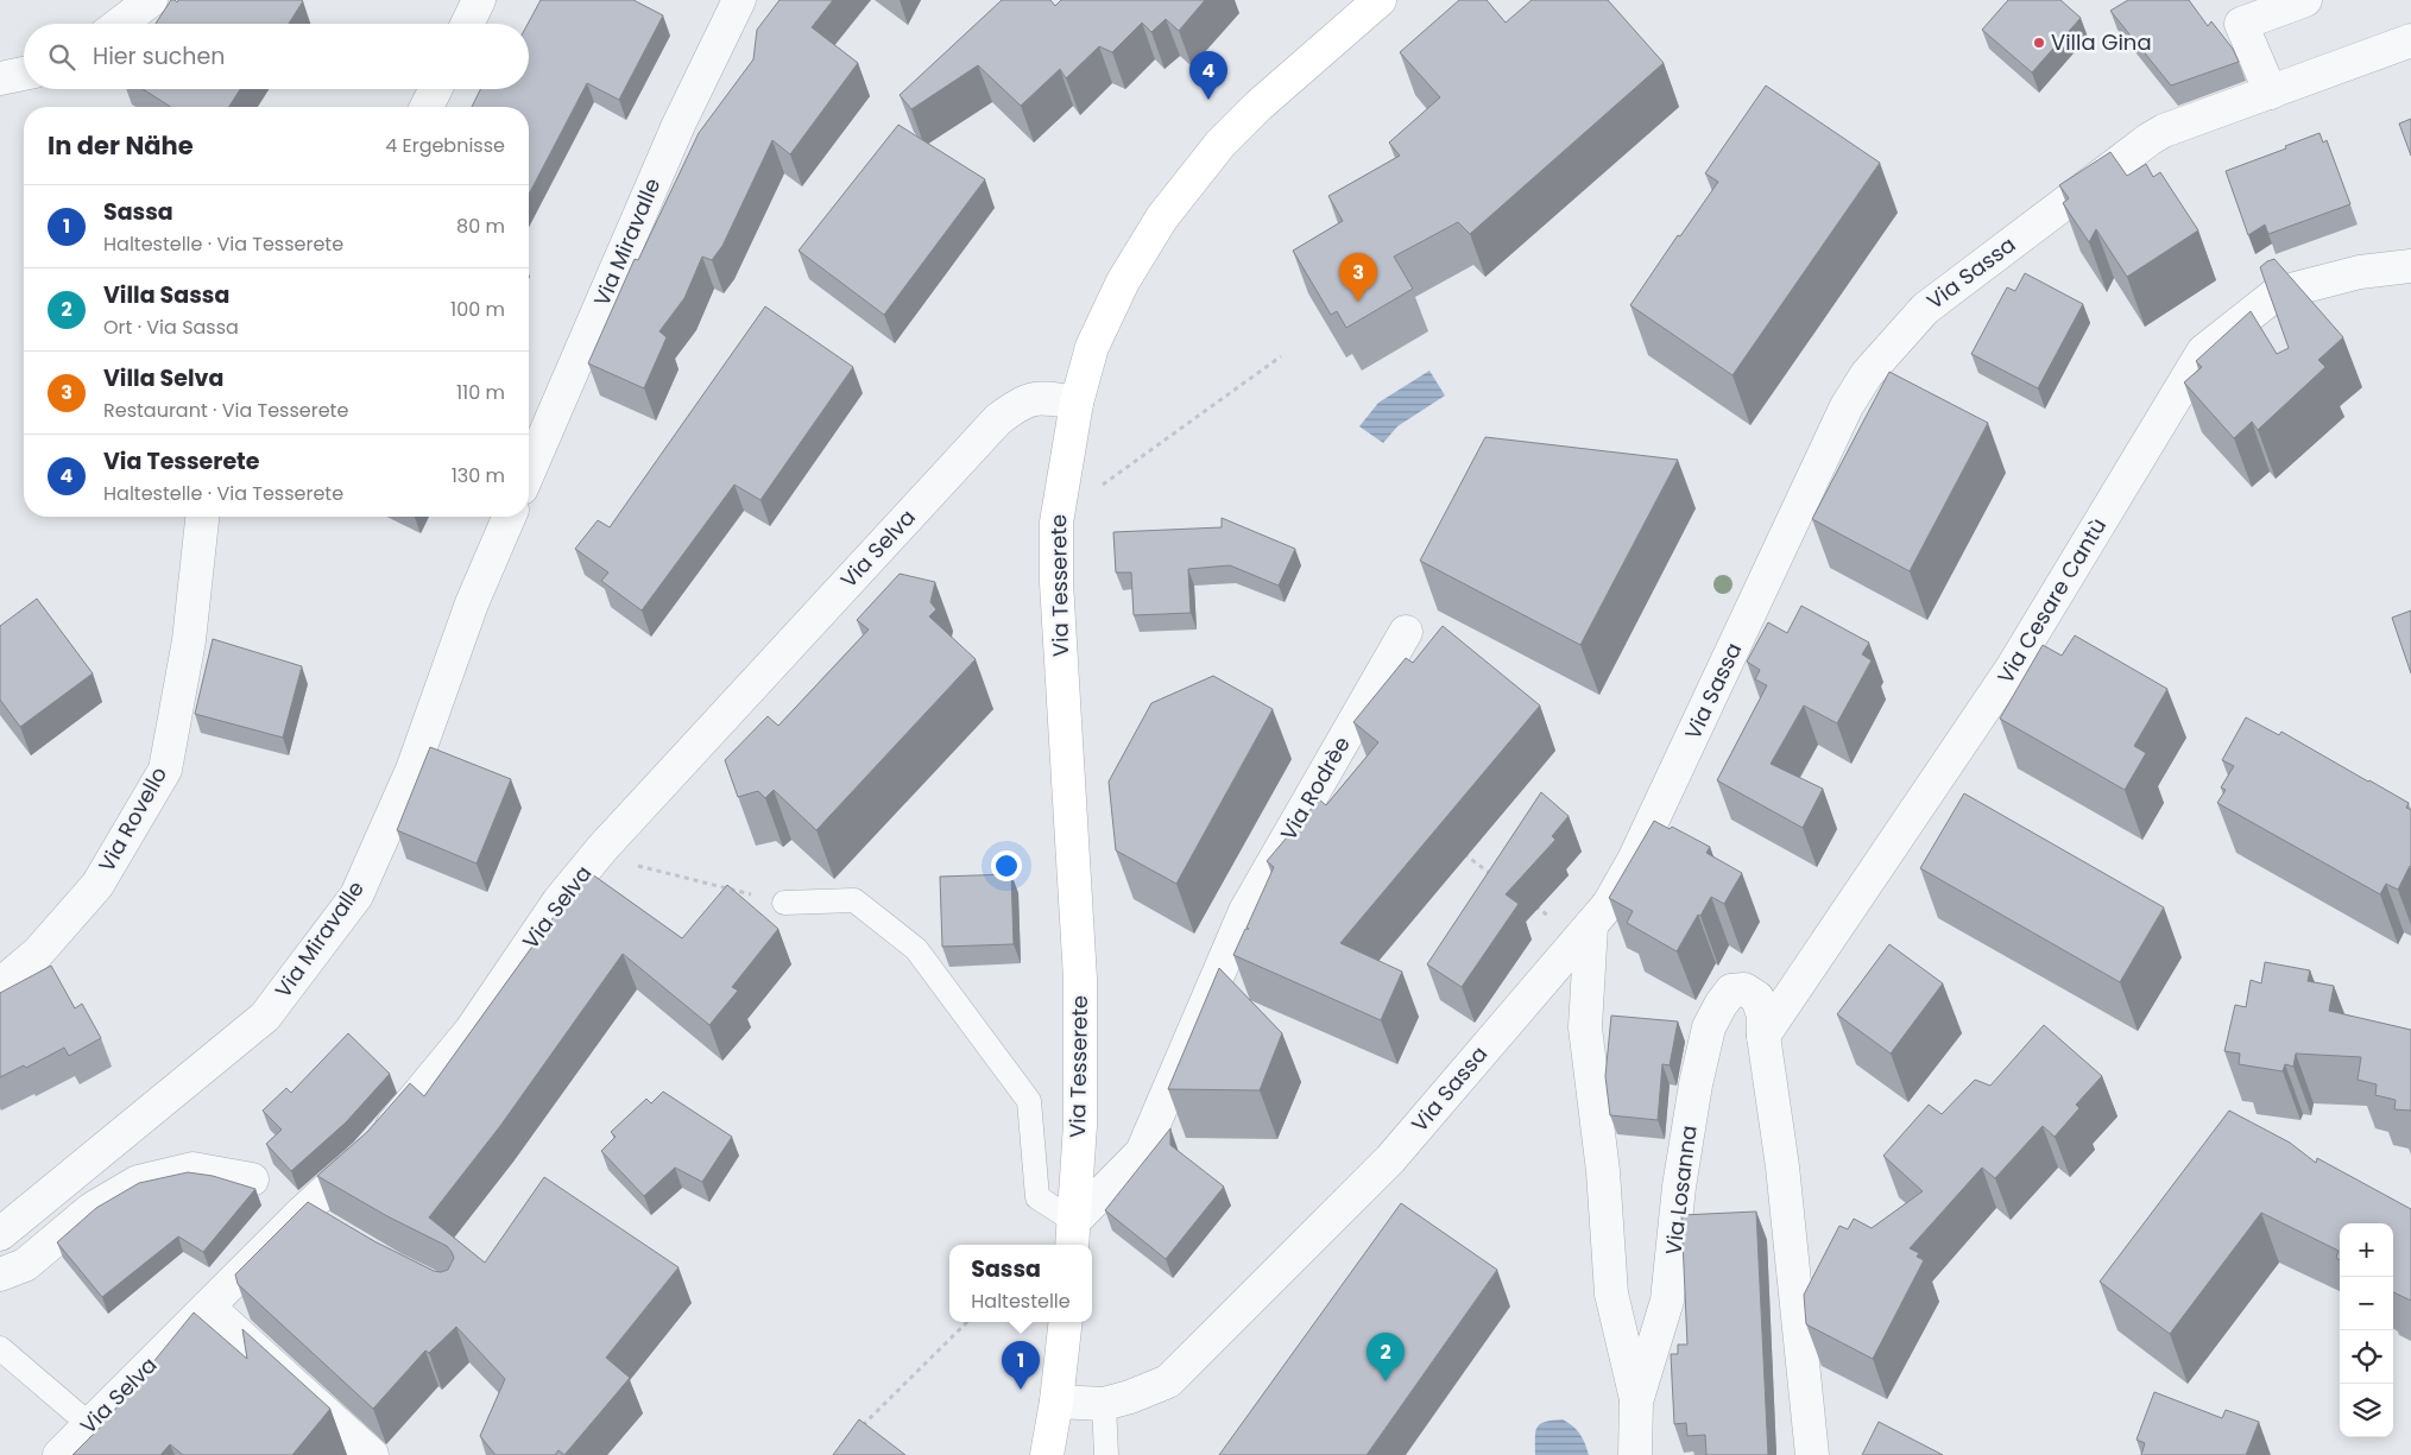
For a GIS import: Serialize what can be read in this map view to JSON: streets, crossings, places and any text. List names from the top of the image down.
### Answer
{
  "streets": {
    "main road": ["Via Tesserete"],
    "street": [
      "Via Miravalle",
      "Via Sassa",
      "Via Selva",
      "Via Cesare Cantù",
      "Via Rodrèe",
      "Via Rovello",
      "Via Losanna"
    ]
  },
  "crossings": [
    ["Via Selva", "Via Tesserete"],
    ["Via Tesserete", "Via Rodrèe"],
    ["Via Cesare Cantù", "Via Losanna"]
  ],
  "places": ["Villa Gina"],
  "page": {
    "search": "Hier suchen",
    "pins": [
      "4",
      "3",
      "2",
      "1"
    ],
    "heading": ["In der Nähe", "4 Ergebnisse"],
    "list": [
      {
        "mark": "1",
        "name": "Sassa",
        "note": "Haltestelle · Via Tesserete",
        "value": "80 m"
      },
      {
        "mark": "2",
        "name": "Villa Sassa",
        "note": "Ort · Via Sassa",
        "value": "100 m"
      },
      {
        "mark": "3",
        "name": "Villa Selva",
        "note": "Restaurant · Via Tesserete",
        "value": "110 m"
      },
      {
        "mark": "4",
        "name": "Via Tesserete",
        "note": "Haltestelle · Via Tesserete",
        "value": "130 m"
      }
    ],
    "map_buttons": ["+", "−"],
    "popup": ["Sassa", "Haltestelle"]
  }
}
